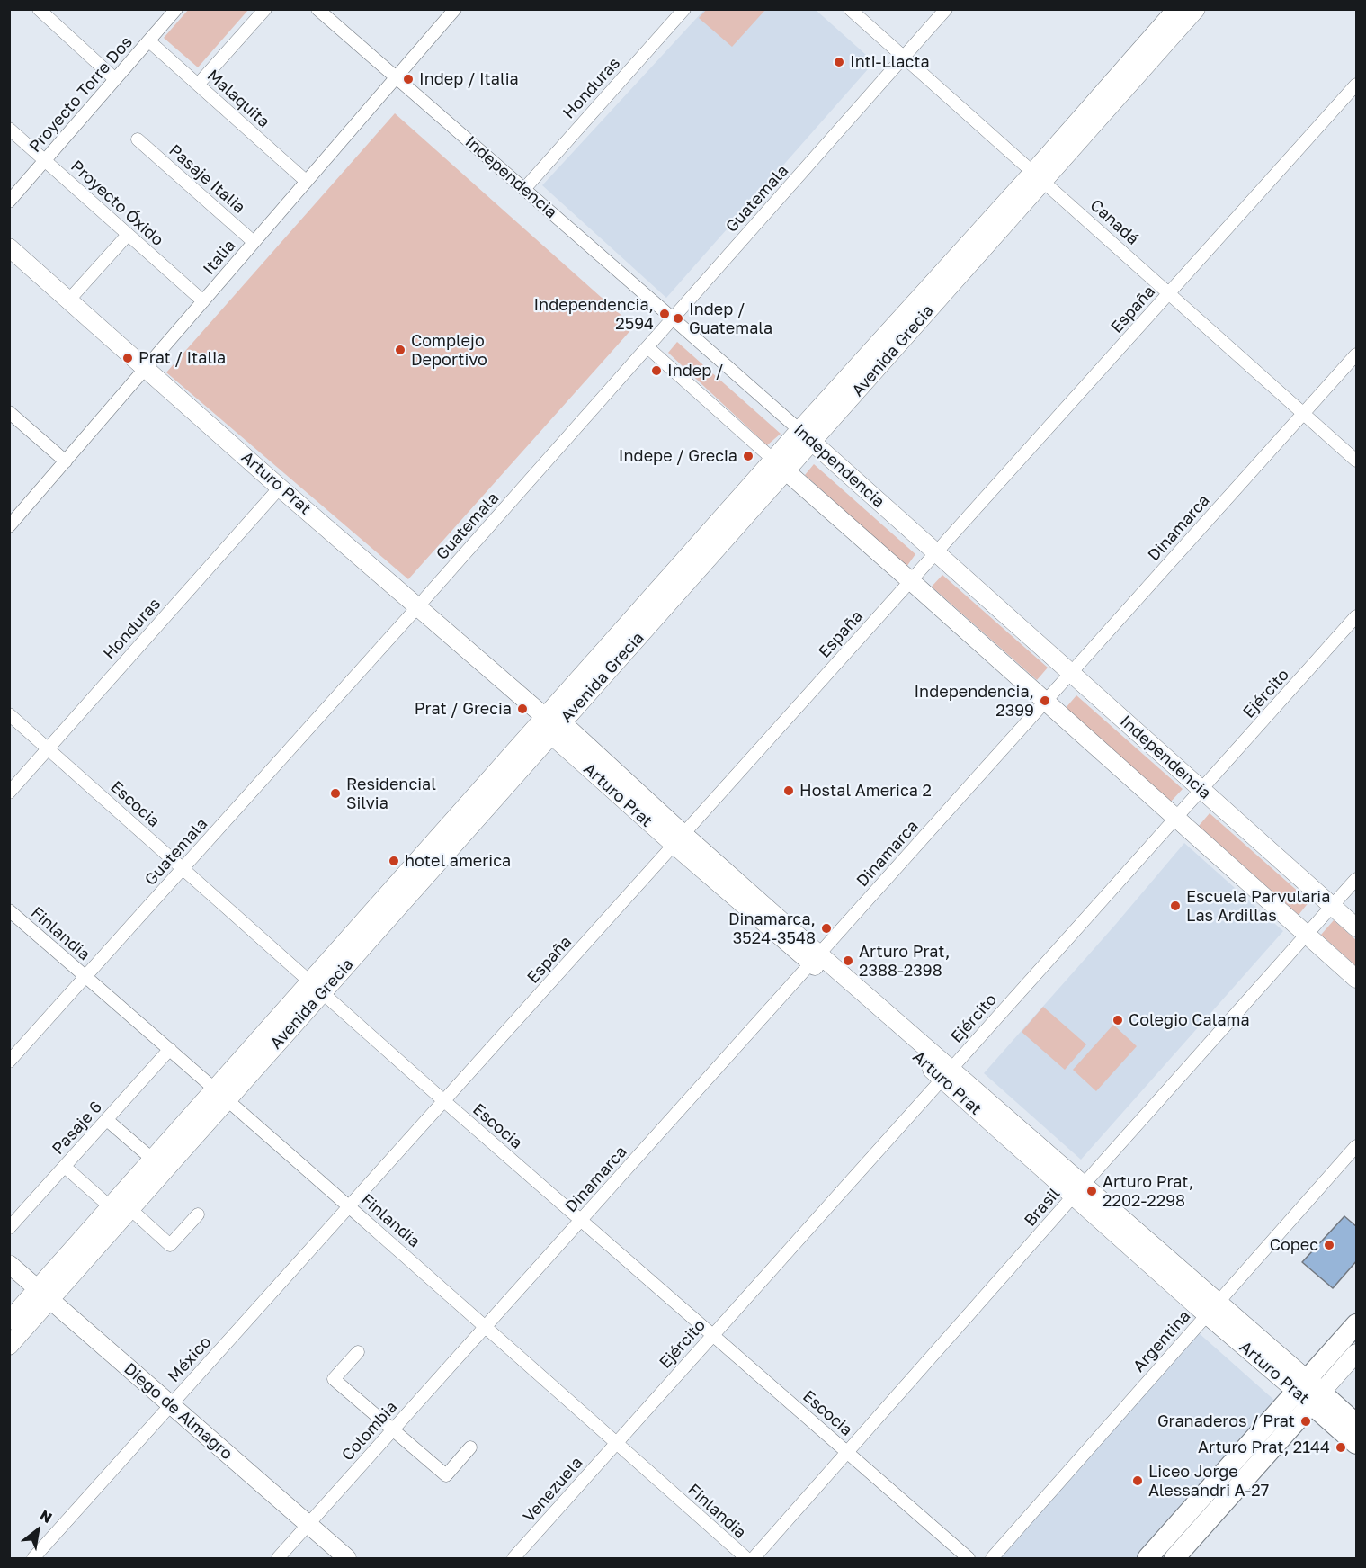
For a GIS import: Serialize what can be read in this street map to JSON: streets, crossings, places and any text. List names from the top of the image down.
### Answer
{
  "streets": {
    "main road": [
      "Independencia",
      "Avenida Grecia",
      "Arturo Prat",
      "Diego de Almagro"
    ],
    "street": [
      "Honduras",
      "Proyecto Torre Dos",
      "Malaquita",
      "Pasaje Italia",
      "Guatemala",
      "Proyecto Óxido",
      "Canadá",
      "Italia",
      "España",
      "Dinamarca",
      "Ejército",
      "Escocia",
      "Finlandia",
      "Pasaje 6",
      "Brasil",
      "Argentina",
      "México",
      "Colombia",
      "Venezuela"
    ]
  },
  "crossings": [
    ["Honduras", "Independencia"],
    ["Honduras", "Arturo Prat"],
    ["Honduras", "Escocia"],
    ["Proyecto Torre Dos", "Malaquita"],
    ["Proyecto Torre Dos", "Proyecto Óxido"],
    ["Malaquita", "Italia"],
    ["Independencia", "Guatemala"],
    ["Independencia", "Italia"],
    ["Independencia", "España"],
    ["Independencia", "Avenida Grecia"],
    ["Independencia", "Dinamarca"],
    ["Independencia", "Ejército"],
    ["Independencia", "Brasil"],
    ["Pasaje Italia", "Italia"],
    ["Guatemala", "Canadá"],
    ["Guatemala", "Arturo Prat"],
    ["Guatemala", "Escocia"],
    ["Guatemala", "Finlandia"],
    ["Proyecto Óxido", "Italia"],
    ["Canadá", "España"],
    ["Canadá", "Avenida Grecia"],
    ["Canadá", "Dinamarca"],
    ["Italia", "Arturo Prat"],
    ["España", "Arturo Prat"],
    ["España", "Escocia"],
    ["España", "Finlandia"],
    ["España", "México"],
    ["Avenida Grecia", "Arturo Prat"],
    ["Avenida Grecia", "Escocia"],
    ["Avenida Grecia", "Finlandia"],
    ["Avenida Grecia", "Diego de Almagro"],
    ["Arturo Prat", "Dinamarca"],
    ["Arturo Prat", "Ejército"],
    ["Arturo Prat", "Brasil"],
    ["Arturo Prat", "Argentina"],
    ["Dinamarca", "Escocia"],
    ["Dinamarca", "Finlandia"],
    ["Dinamarca", "Colombia"],
    ["Ejército", "Escocia"],
    ["Ejército", "Finlandia"],
    ["Ejército", "Venezuela"],
    ["Escocia", "Brasil"],
    ["Finlandia", "Pasaje 6"],
    ["Finlandia", "México"],
    ["Finlandia", "Colombia"],
    ["Finlandia", "Venezuela"],
    ["México", "Diego de Almagro"],
    ["Diego de Almagro", "Colombia"]
  ],
  "places": [
    "Inti-Llacta",
    "Indep / Italia",
    "Independencia, 2594",
    "Indep / Guatemala",
    "Complejo Deportivo",
    "Prat / Italia",
    "Indep /",
    "Indepe / Grecia",
    "Independencia, 2399",
    "Prat / Grecia",
    "Hostal America 2",
    "Residencial Silvia",
    "hotel america",
    "Escuela Parvularia Las Ardillas",
    "Dinamarca, 3524-3548",
    "Arturo Prat, 2388-2398",
    "Colegio Calama",
    "Arturo Prat, 2202-2298",
    "Copec",
    "Granaderos / Prat",
    "Arturo Prat, 2144",
    "Liceo Jorge Alessandri A-27"
  ],
  "north": "top right"
}
